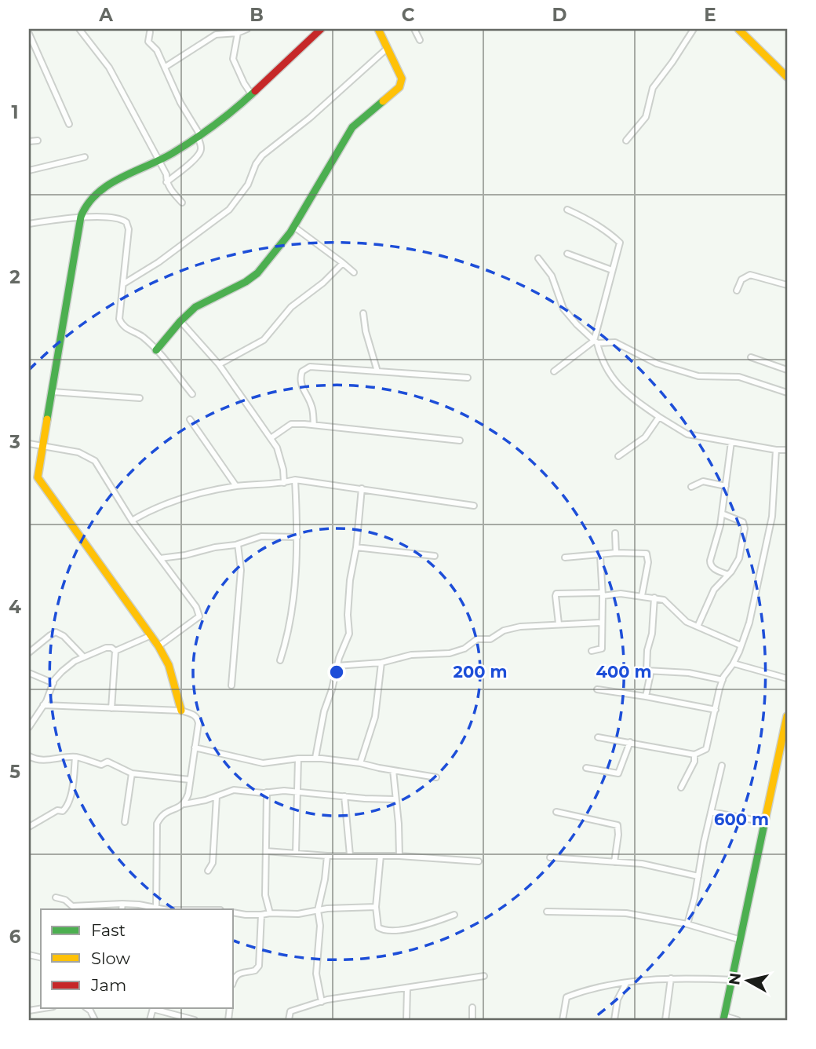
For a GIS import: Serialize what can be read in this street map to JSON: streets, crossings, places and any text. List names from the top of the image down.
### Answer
{
  "legend": ["Fast", "Slow", "Jam"],
  "north": "left",
  "grid": {
    "columns": [
      "A",
      "B",
      "C",
      "D",
      "E"
    ],
    "rows": [
      "1",
      "2",
      "3",
      "4",
      "5",
      "6"
    ]
  },
  "rings": ["200 m", "400 m", "600 m"]
}
